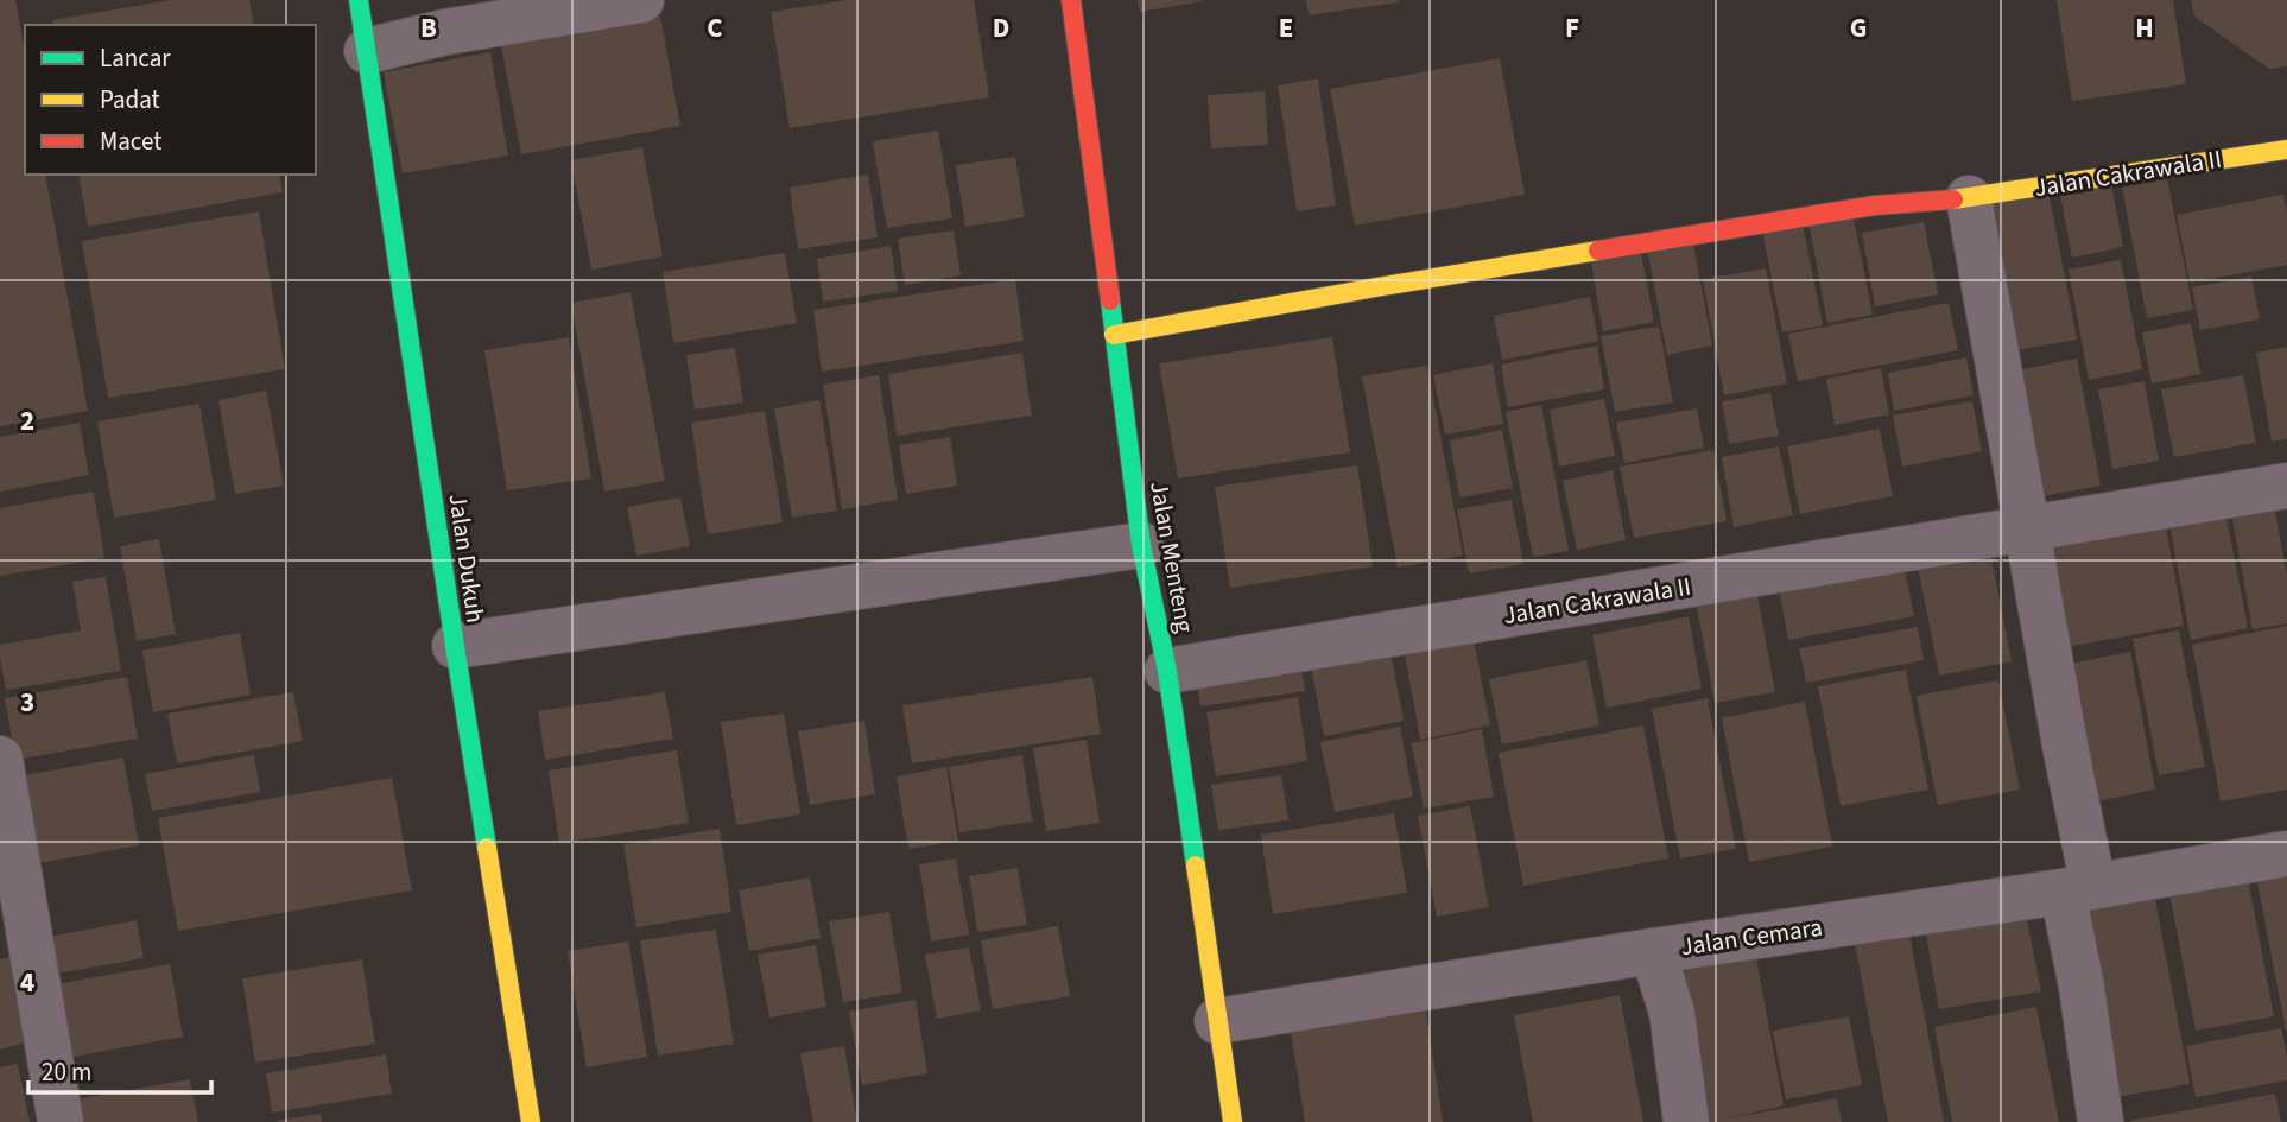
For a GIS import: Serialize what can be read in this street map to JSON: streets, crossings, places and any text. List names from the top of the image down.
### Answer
{
  "streets": {
    "street": [
      "Jalan Cakrawala II",
      "Jalan Menteng",
      "Jalan Dukuh",
      "Jalan Cemara"
    ]
  },
  "crossings": [
    ["Jalan Cakrawala II", "Jalan Menteng"],
    ["Jalan Menteng", "Jalan Cemara"]
  ],
  "legend": ["Lancar", "Padat", "Macet"],
  "scale_bar": "20 m",
  "grid": {
    "columns": [
      "B",
      "C",
      "D",
      "E",
      "F",
      "G",
      "H"
    ],
    "rows": ["2", "3", "4"]
  }
}
